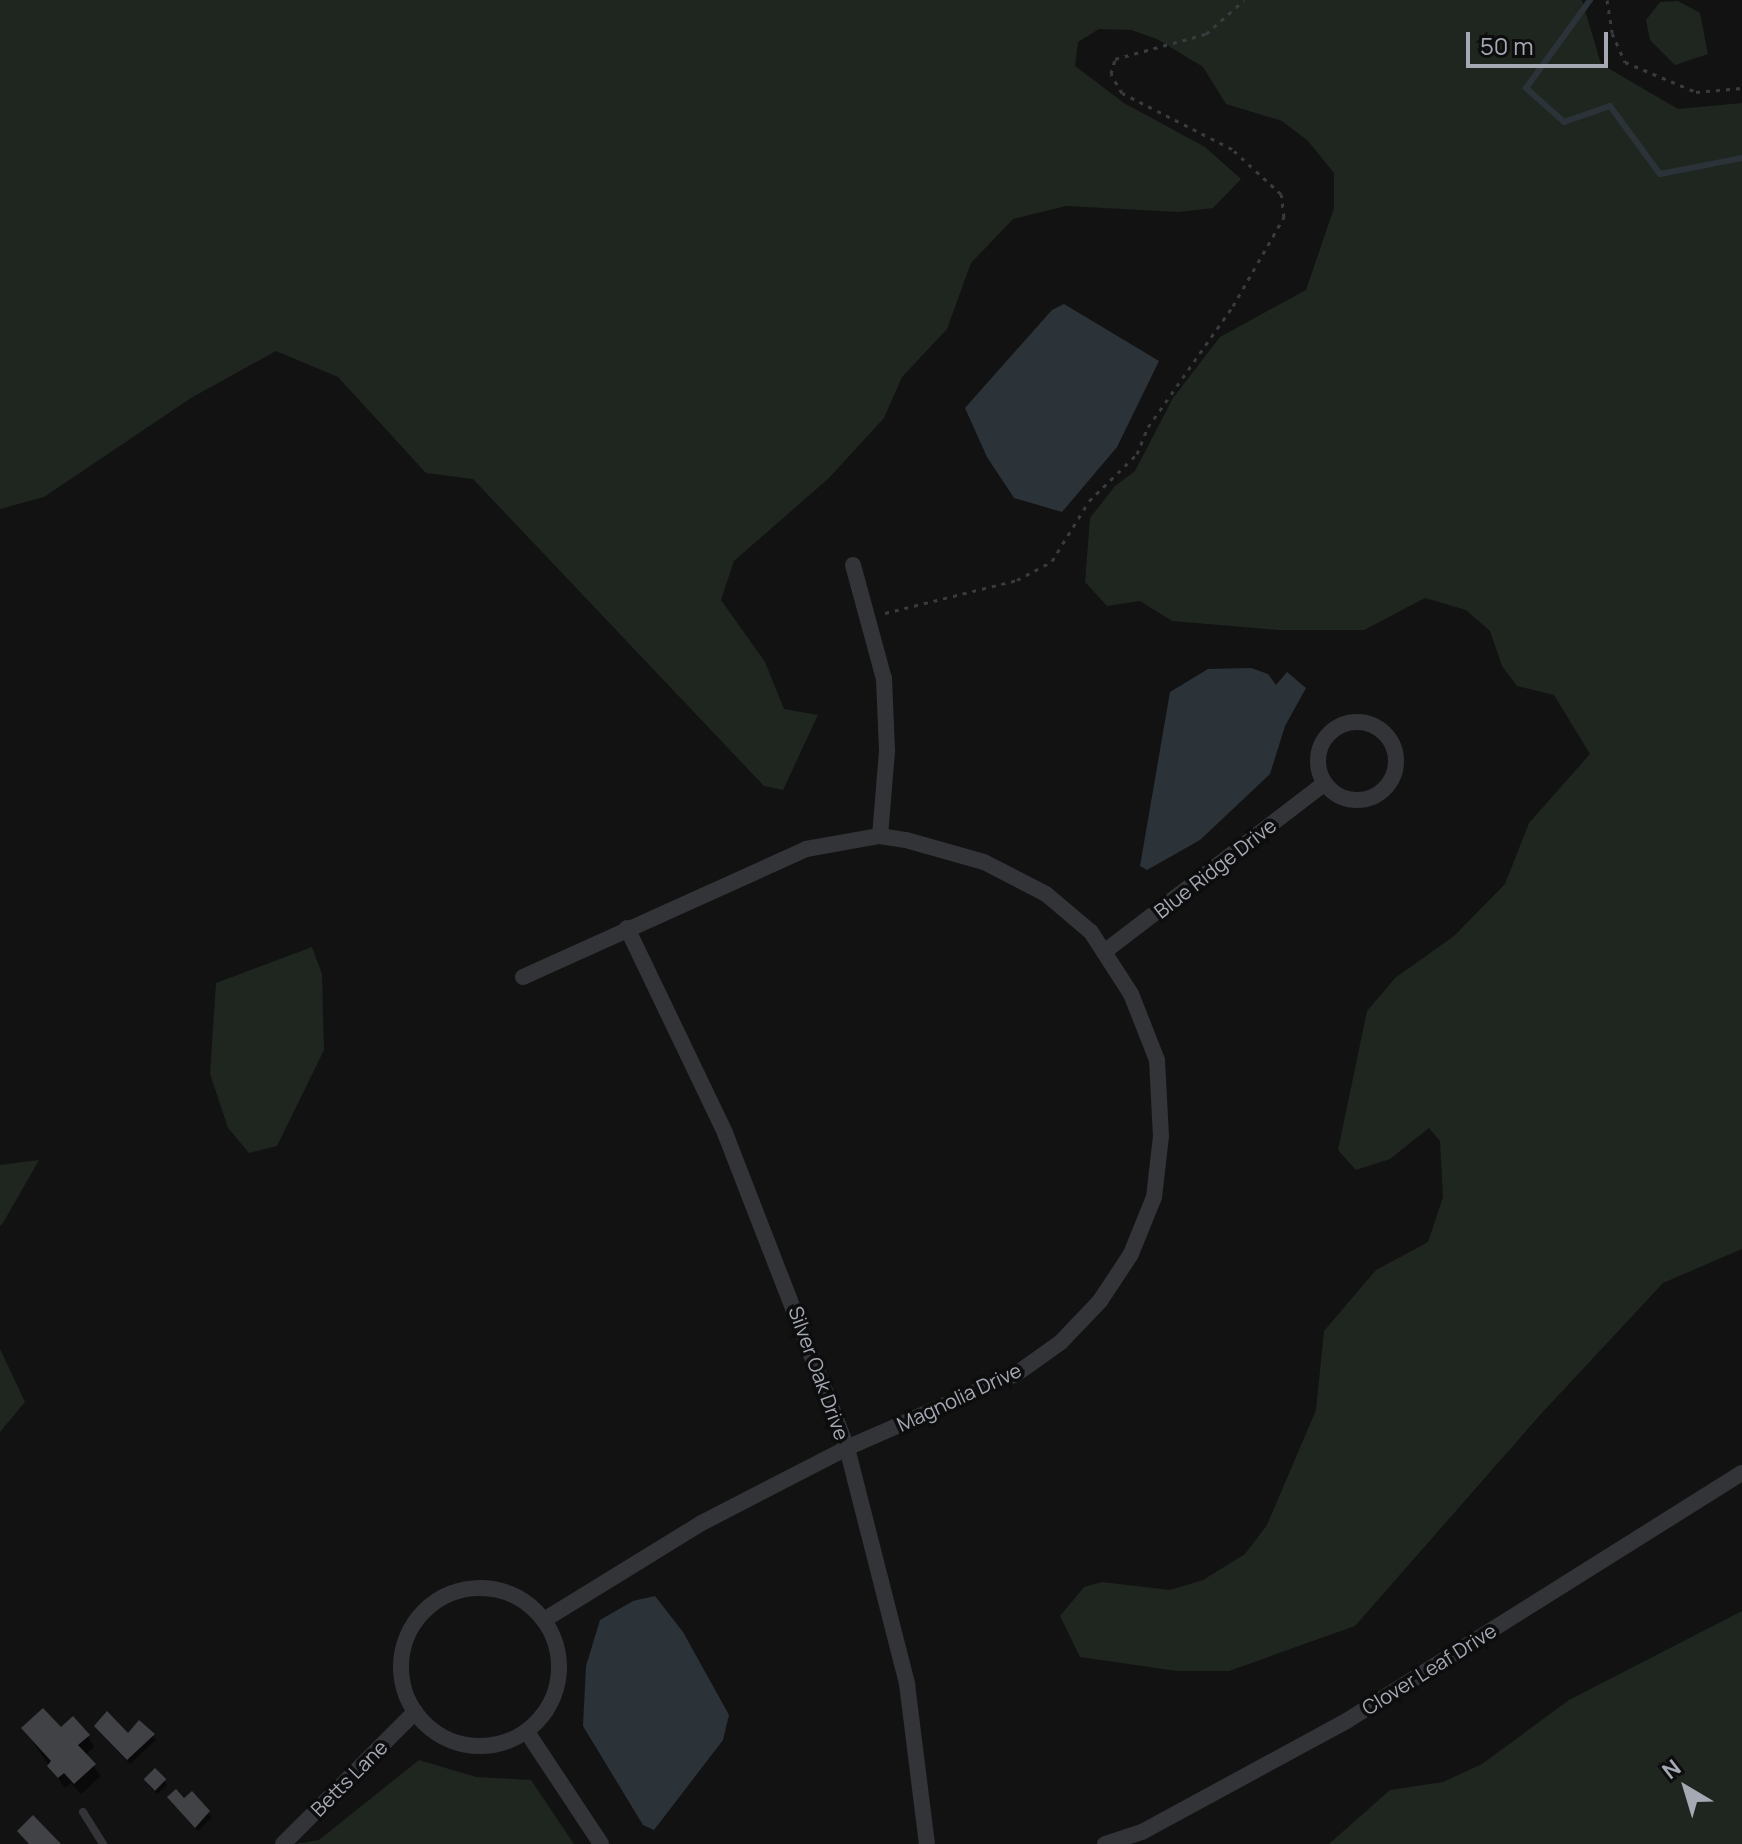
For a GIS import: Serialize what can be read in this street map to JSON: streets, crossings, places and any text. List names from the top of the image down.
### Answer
{
  "streets": {
    "street": [
      "Blue Ridge Drive",
      "Silver Oak Drive",
      "Magnolia Drive",
      "Clover Leaf Drive",
      "Betts Lane"
    ]
  },
  "crossings": [
    ["Blue Ridge Drive", "Magnolia Drive"],
    ["Silver Oak Drive", "Magnolia Drive"],
    ["Magnolia Drive", "Betts Lane"]
  ],
  "scale_bar": "50 m",
  "north": "top left"
}
